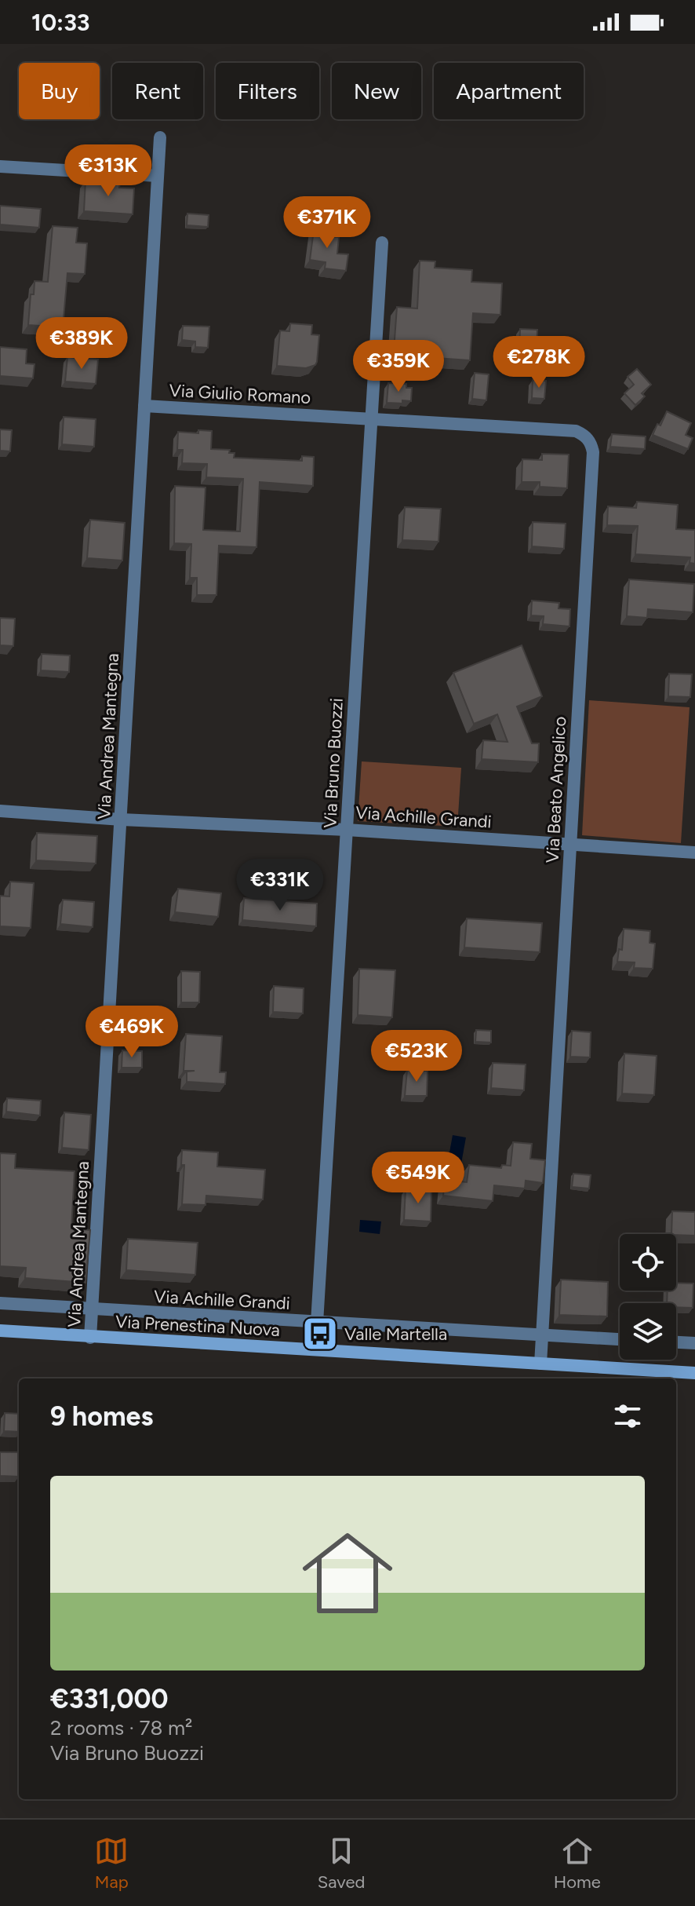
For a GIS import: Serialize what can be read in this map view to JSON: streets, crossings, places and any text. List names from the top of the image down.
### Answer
{
  "streets": {
    "main road": ["Via Prenestina Nuova"],
    "street": [
      "Via Giulio Romano",
      "Via Andrea Mantegna",
      "Via Bruno Buozzi",
      "Via Beato Angelico",
      "Via Achille Grandi"
    ]
  },
  "crossings": [
    ["Via Giulio Romano", "Via Andrea Mantegna"],
    ["Via Giulio Romano", "Via Bruno Buozzi"],
    ["Via Giulio Romano", "Via Beato Angelico"],
    ["Via Andrea Mantegna", "Via Achille Grandi"],
    ["Via Andrea Mantegna", "Via Prenestina Nuova"],
    ["Via Bruno Buozzi", "Via Beato Angelico"],
    ["Via Bruno Buozzi", "Via Achille Grandi"],
    ["Via Beato Angelico", "Via Achille Grandi"],
    ["Via Beato Angelico", "Via Prenestina Nuova"]
  ],
  "places": {
    "bus stop": ["Valle Martella"]
  },
  "page": {
    "status": "10:33",
    "chip": [
      "Buy",
      "Rent",
      "Filters",
      "New",
      "Apartment"
    ],
    "price": [
      "€313K",
      "€371K",
      "€389K",
      "€278K",
      "€359K",
      "€331K",
      "€469K",
      "€523K",
      "€549K"
    ],
    "heading": "9 homes",
    "list": [
      {
        "name": "€331,000",
        "note": "2 rooms · 78 m² · Via Bruno Buozzi"
      }
    ],
    "tabs": ["Map", "Saved", "Home"]
  }
}
